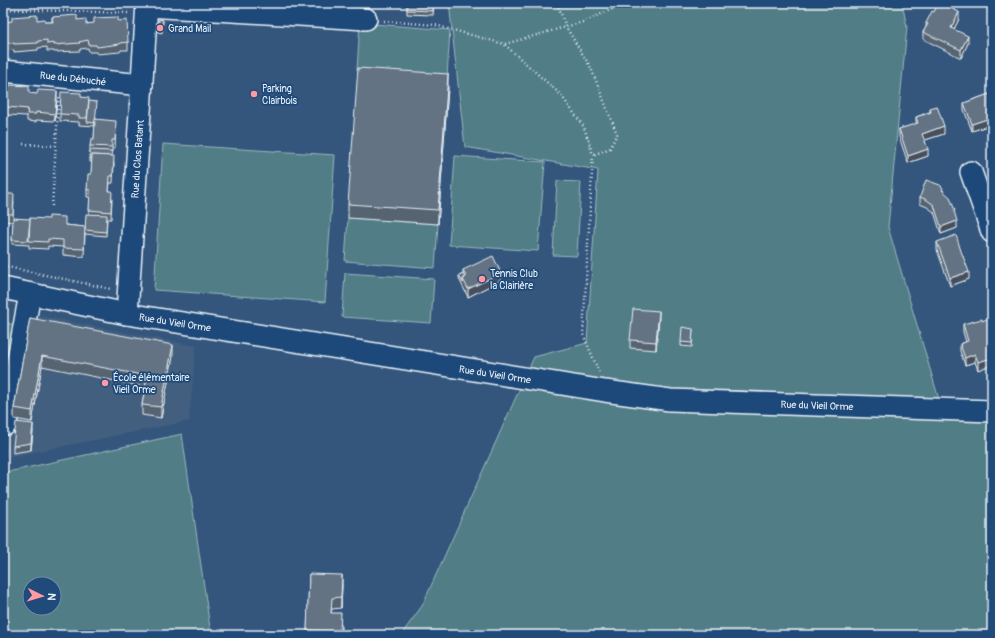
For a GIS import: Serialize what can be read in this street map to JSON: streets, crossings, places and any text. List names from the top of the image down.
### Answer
{
  "streets": {
    "street": ["Rue du Débuché", "Rue du Clos Batant", "Rue du Vieil Orme"]
  },
  "crossings": [
    ["Rue du Débuché", "Rue du Clos Batant"],
    ["Rue du Clos Batant", "Rue du Vieil Orme"]
  ],
  "places": [
    "Grand Mail",
    "Parking Clairbois",
    "Tennis Club la Clairière",
    "École élémentaire Vieil Orme"
  ],
  "north": "right"
}
